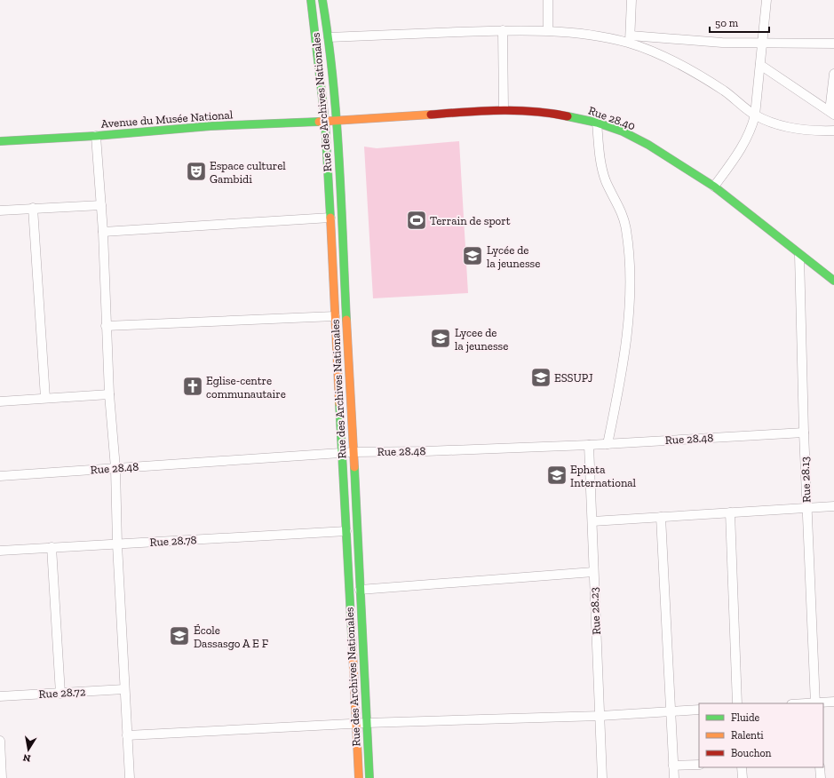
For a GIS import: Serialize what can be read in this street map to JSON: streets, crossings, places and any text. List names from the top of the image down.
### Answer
{
  "streets": {
    "street": [
      "Rue des Archives Nationales",
      "Rue 28.40",
      "Avenue du Musée National",
      "Rue 28.48",
      "Rue 28.13",
      "Rue 28.78",
      "Rue 28.23",
      "Rue 28.72"
    ]
  },
  "crossings": [
    ["Rue des Archives Nationales", "Rue 28.40"],
    ["Rue des Archives Nationales", "Avenue du Musée National"],
    ["Rue des Archives Nationales", "Rue 28.48"],
    ["Rue des Archives Nationales", "Rue 28.78"],
    ["Rue 28.40", "Avenue du Musée National"],
    ["Rue 28.40", "Rue 28.13"],
    ["Rue 28.48", "Rue 28.13"],
    ["Rue 28.48", "Rue 28.23"]
  ],
  "places": {
    "theatre": ["Espace culturel Gambidi"],
    "sports": ["Terrain de sport"],
    "school or university": [
      "Lycée de la jeunesse",
      "Lycee de la jeunesse",
      "ESSUPJ",
      "Ephata International",
      "École Dassasgo A E F"
    ],
    "church": ["Eglise-centre communautaire"]
  },
  "legend": ["Fluide", "Ralenti", "Bouchon"],
  "scale_bar": "50 m",
  "north": "bottom"
}
